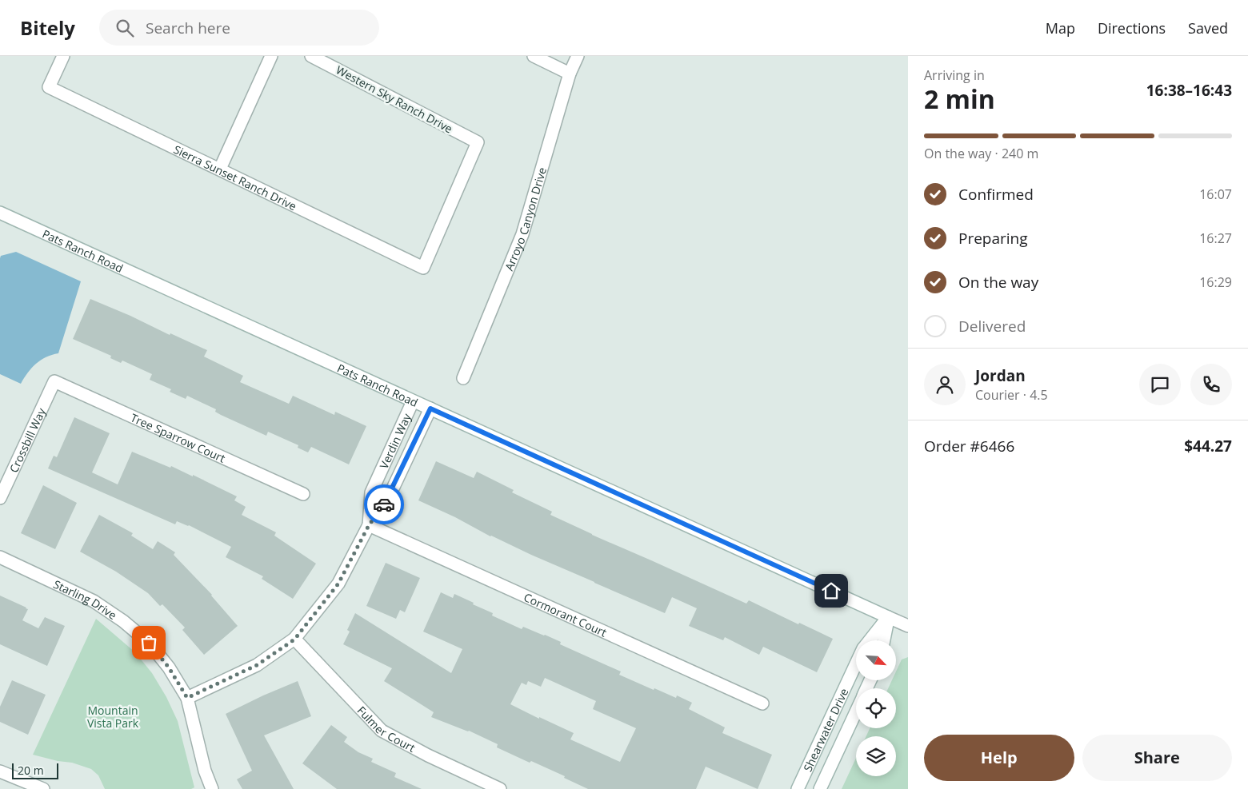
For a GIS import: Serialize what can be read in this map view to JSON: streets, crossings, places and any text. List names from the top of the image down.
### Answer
{
  "streets": {
    "street": [
      "Western Sky Ranch Drive",
      "Sierra Sunset Ranch Drive",
      "Arroyo Canyon Drive",
      "Pats Ranch Road",
      "Tree Sparrow Court",
      "Crossbill Way",
      "Verdin Way",
      "Starling Drive",
      "Cormorant Court",
      "Fulmer Court",
      "Shearwater Drive"
    ]
  },
  "crossings": [
    ["Western Sky Ranch Drive", "Sierra Sunset Ranch Drive"],
    ["Pats Ranch Road", "Verdin Way"],
    ["Pats Ranch Road", "Shearwater Drive"],
    ["Tree Sparrow Court", "Crossbill Way"],
    ["Verdin Way", "Starling Drive"],
    ["Verdin Way", "Cormorant Court"],
    ["Verdin Way", "Fulmer Court"]
  ],
  "parks": ["Mountain Vista Park"],
  "scale_bar": "20 m",
  "north": "bottom right",
  "page": {
    "header": "Bitely",
    "search": "Search here",
    "nav": ["Map", "Directions", "Saved"],
    "heading": ["2 min", "Arriving in", "16:38–16:43"],
    "panel": [
      "Jordan",
      "Courier · 4.5",
      "Order #6466",
      "$44.27"
    ],
    "bar": "On the way · 240 m",
    "list": [
      ["Confirmed", "16:07"],
      ["Preparing", "16:27"],
      ["On the way", "16:29"],
      "Delivered"
    ],
    "buttons": ["Help", "Share"],
    "scale": "20 m"
  }
}
